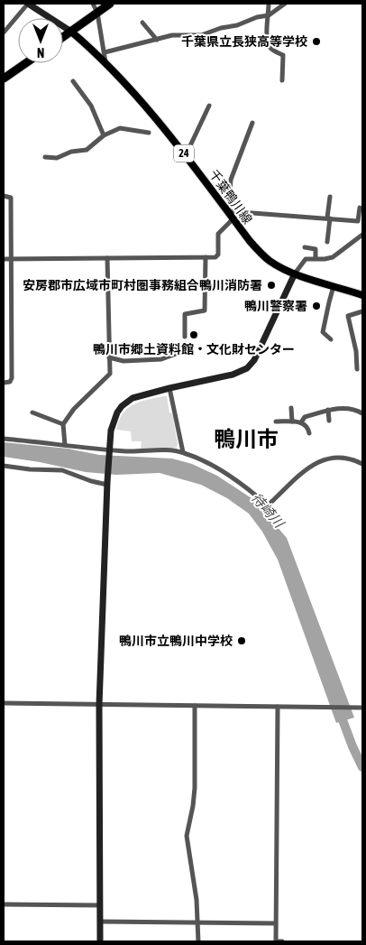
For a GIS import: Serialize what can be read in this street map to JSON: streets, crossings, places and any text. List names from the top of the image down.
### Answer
{
  "streets": {
    "main road": ["24", "千葉鴨川線"]
  },
  "districts": ["鴨川市"],
  "water": ["待崎川"],
  "places": [
    "千葉県立長狭高等学校",
    "安房郡市広域市町村圏事務組合鴨川消防署",
    "鴨川警察署",
    "鴨川市郷土資料館・文化財センター",
    "鴨川市立鴨川中学校"
  ],
  "north": "bottom"
}
